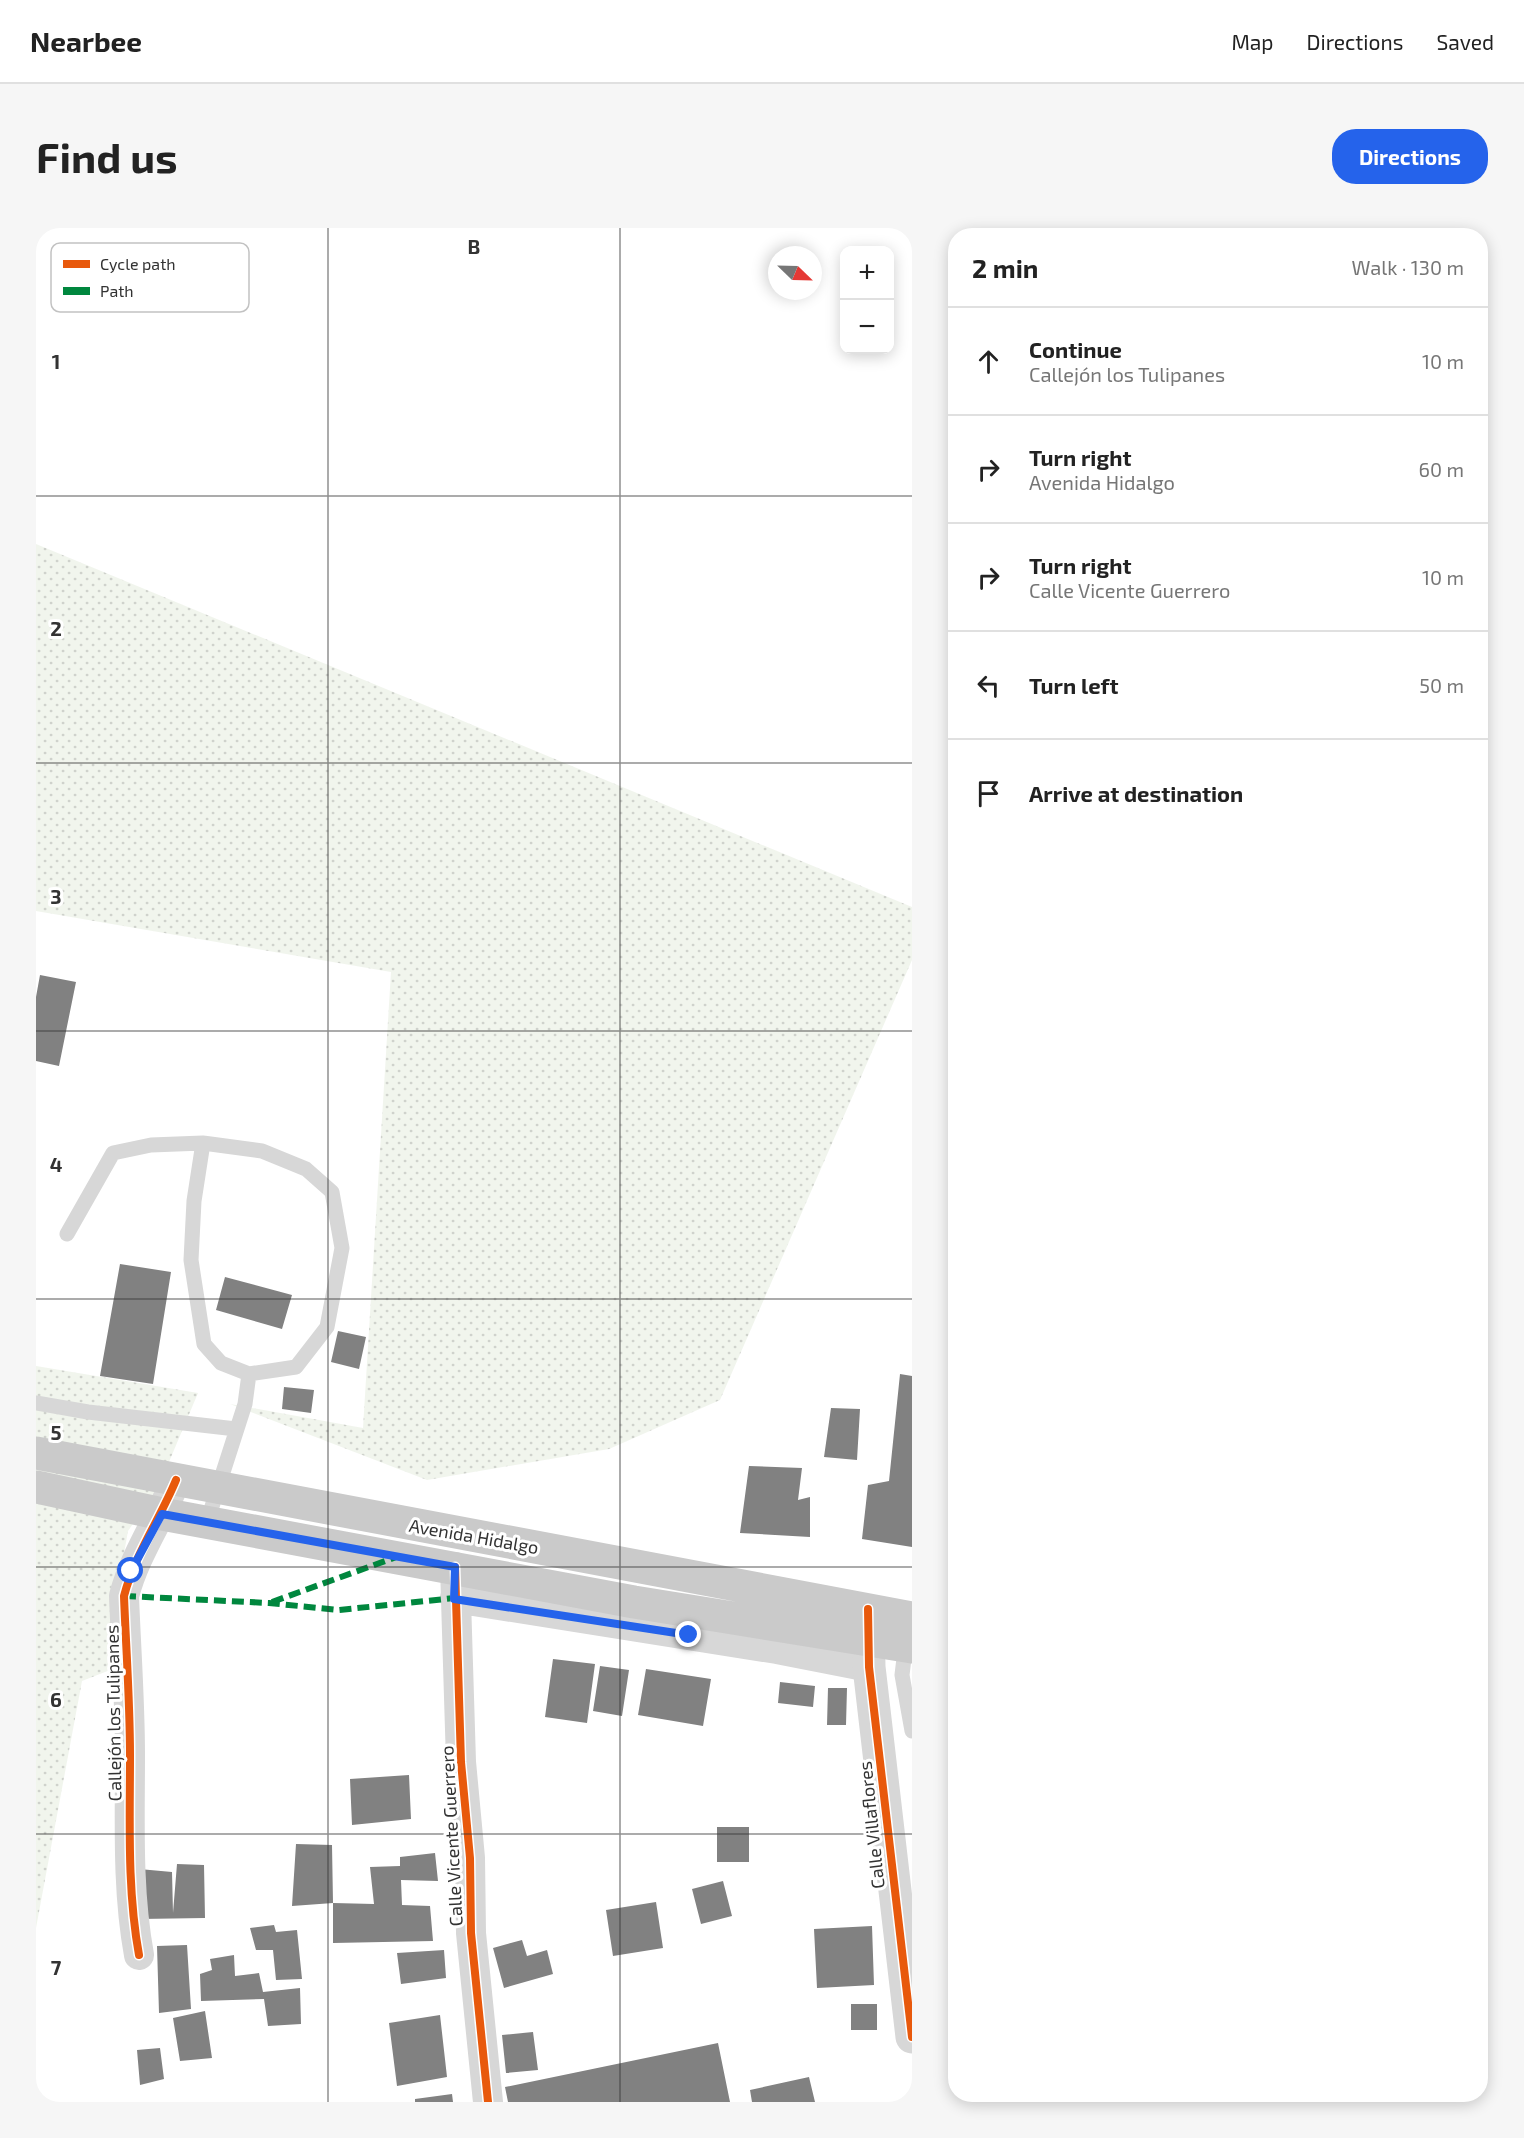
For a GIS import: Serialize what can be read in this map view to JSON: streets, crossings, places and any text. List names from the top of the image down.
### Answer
{
  "streets": {
    "main road": ["Avenida Hidalgo"],
    "street": ["Callejón los Tulipanes", "Calle Villaflores", "Calle Vicente Guerrero"]
  },
  "crossings": [
    ["Avenida Hidalgo", "Callejón los Tulipanes"],
    ["Avenida Hidalgo", "Calle Villaflores"],
    ["Avenida Hidalgo", "Calle Vicente Guerrero"]
  ],
  "legend": ["Cycle path", "Path"],
  "north": "bottom right",
  "page": {
    "header": "Nearbee",
    "nav": ["Map", "Directions", "Saved"],
    "buttons": "Directions",
    "title": "Find us",
    "heading": ["2 min", "Walk · 130 m"],
    "map_buttons": ["+", "−"],
    "list": [
      ["Continue", "Callejón los Tulipanes", "10 m"],
      ["Turn right", "Avenida Hidalgo", "60 m"],
      ["Turn right", "Calle Vicente Guerrero", "10 m"],
      ["Turn left", "50 m"],
      "Arrive at destination"
    ]
  },
  "grid": {
    "columns": ["B"],
    "rows": [
      "1",
      "2",
      "3",
      "4",
      "5",
      "6",
      "7"
    ]
  }
}
